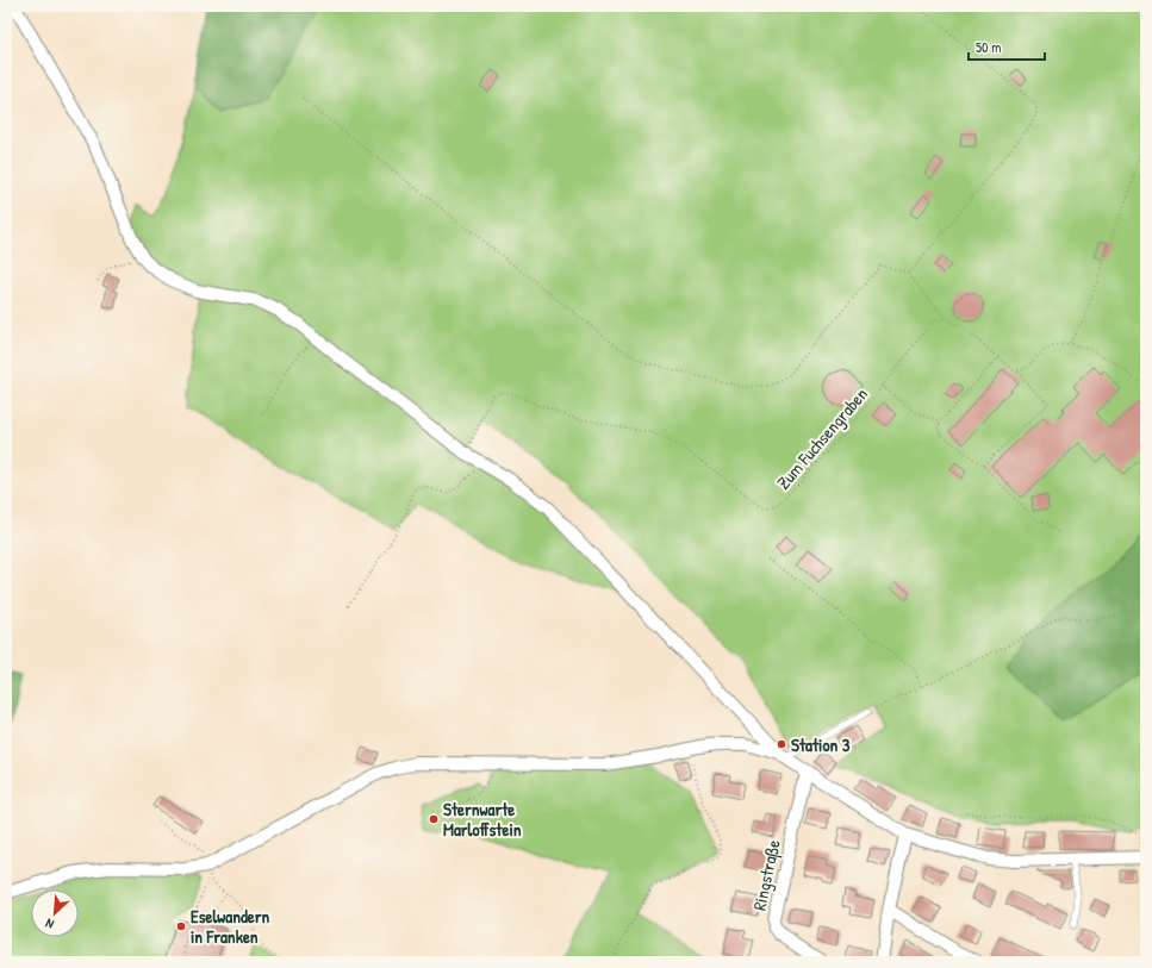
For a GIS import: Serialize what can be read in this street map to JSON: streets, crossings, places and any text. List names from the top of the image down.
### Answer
{
  "streets": {
    "street": ["Ringstraße"],
    "path": ["Zum Fuchsengraben"]
  },
  "places": ["Station 3", "Sternwarte Marloffstein", "Eselwandern in Franken"],
  "scale_bar": "50 m",
  "north": "bottom left"
}
